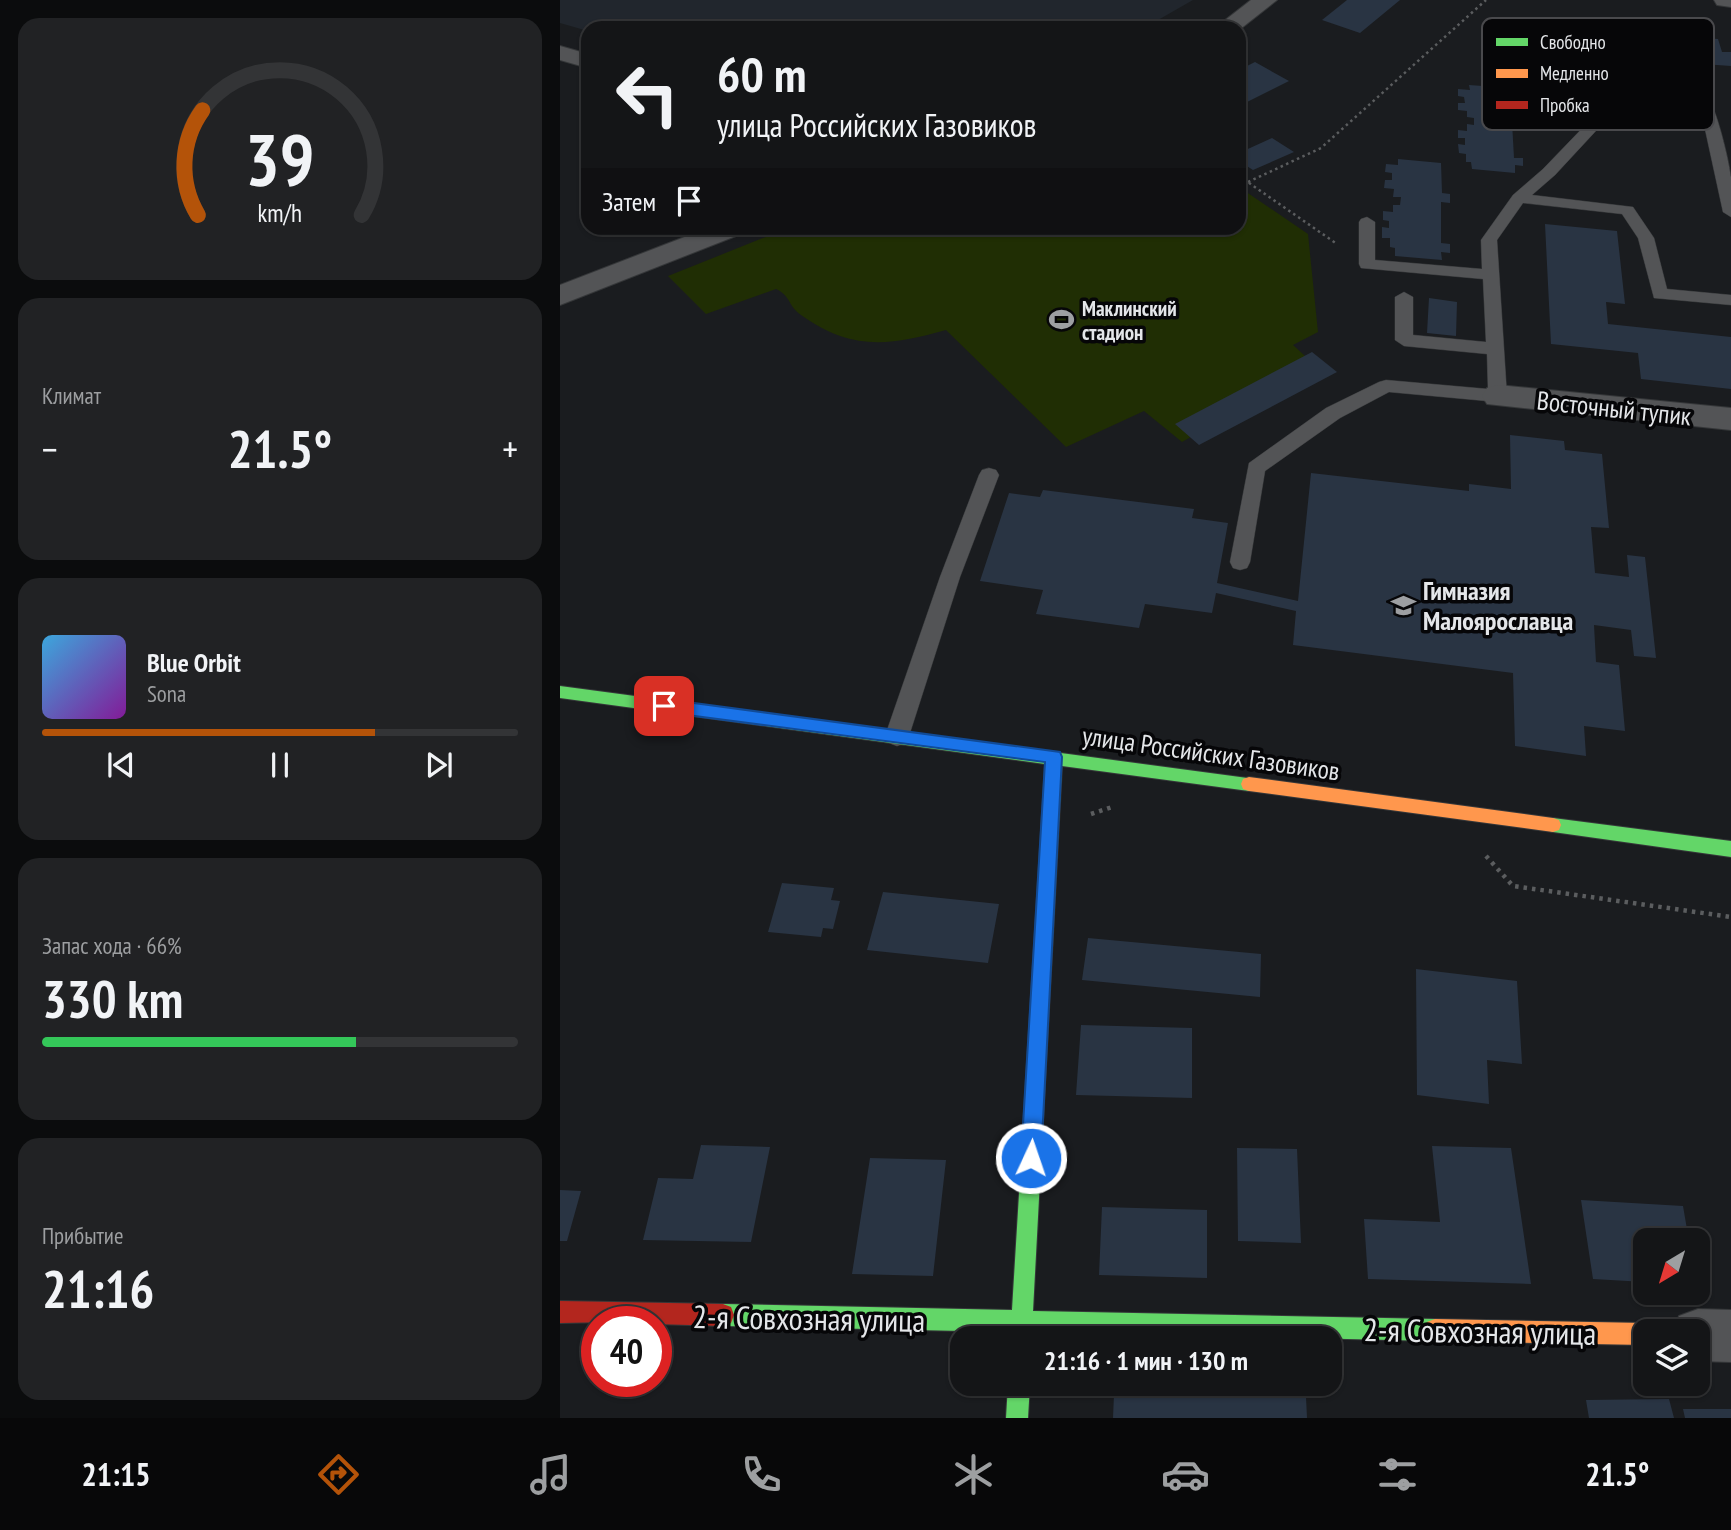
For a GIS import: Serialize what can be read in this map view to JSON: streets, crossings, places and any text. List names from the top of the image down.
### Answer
{
  "streets": {
    "street": ["Восточный тупик", "улица Российских Газовиков", "2-я Совхозная улица"]
  },
  "places": {
    "sports": ["Маклинский стадион"],
    "school or university": ["Гимназия Малоярославца"]
  },
  "legend": ["Свободно", "Медленно", "Пробка"],
  "north": "bottom left",
  "page": {
    "turn": ["60 m", "улица Российских Газовиков"],
    "then": "Затем",
    "tile": [
      "Климат",
      ["Запас хода · 66%", "330 km"],
      ["Прибытие", "21:16"]
    ],
    "heat": ["−", "21.5°", "+"],
    "song": ["Blue Orbit", "Sona"],
    "limit": "40",
    "trip": "21:16 · 1 мин · 130 m",
    "tabs": ["21:15", "21.5°"],
    "gauge": ["39", "km/h"]
  }
}
